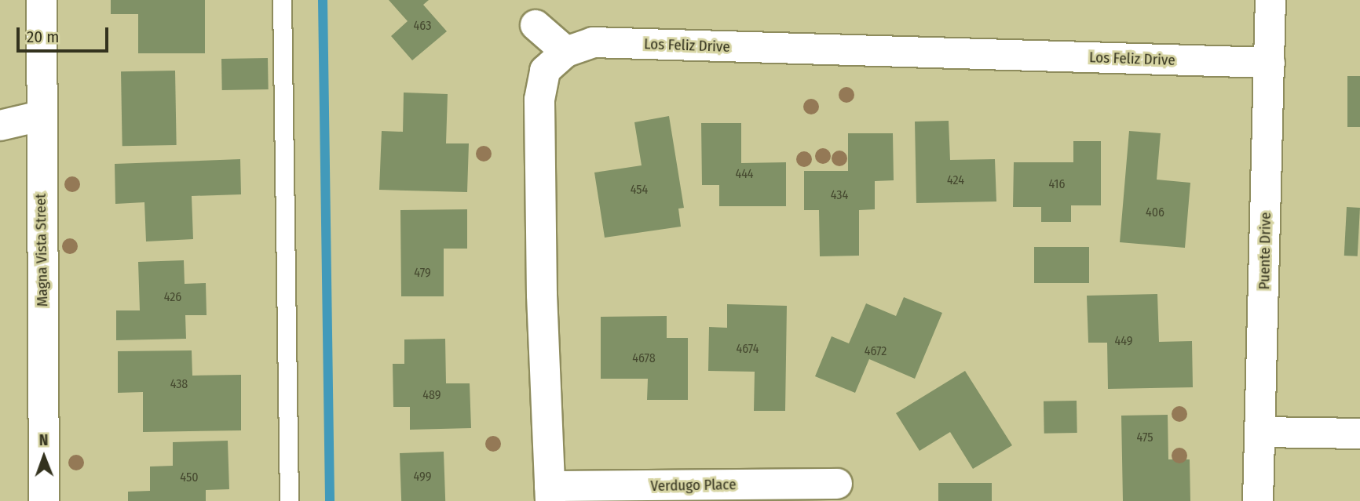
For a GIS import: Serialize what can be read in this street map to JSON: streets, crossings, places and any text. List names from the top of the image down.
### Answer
{
  "streets": {
    "street": [
      "Los Feliz Drive",
      "Magna Vista Street",
      "Puente Drive",
      "Verdugo Place"
    ]
  },
  "crossings": [
    ["Los Feliz Drive", "Puente Drive"],
    ["Los Feliz Drive", "Verdugo Place"]
  ],
  "house_numbers": [
    "463",
    "444",
    "424",
    "416",
    "454",
    "434",
    "406",
    "479",
    "426",
    "449",
    "4674",
    "4672",
    "4678",
    "438",
    "489",
    "475",
    "499",
    "450"
  ],
  "scale_bar": "20 m",
  "north": "top"
}
